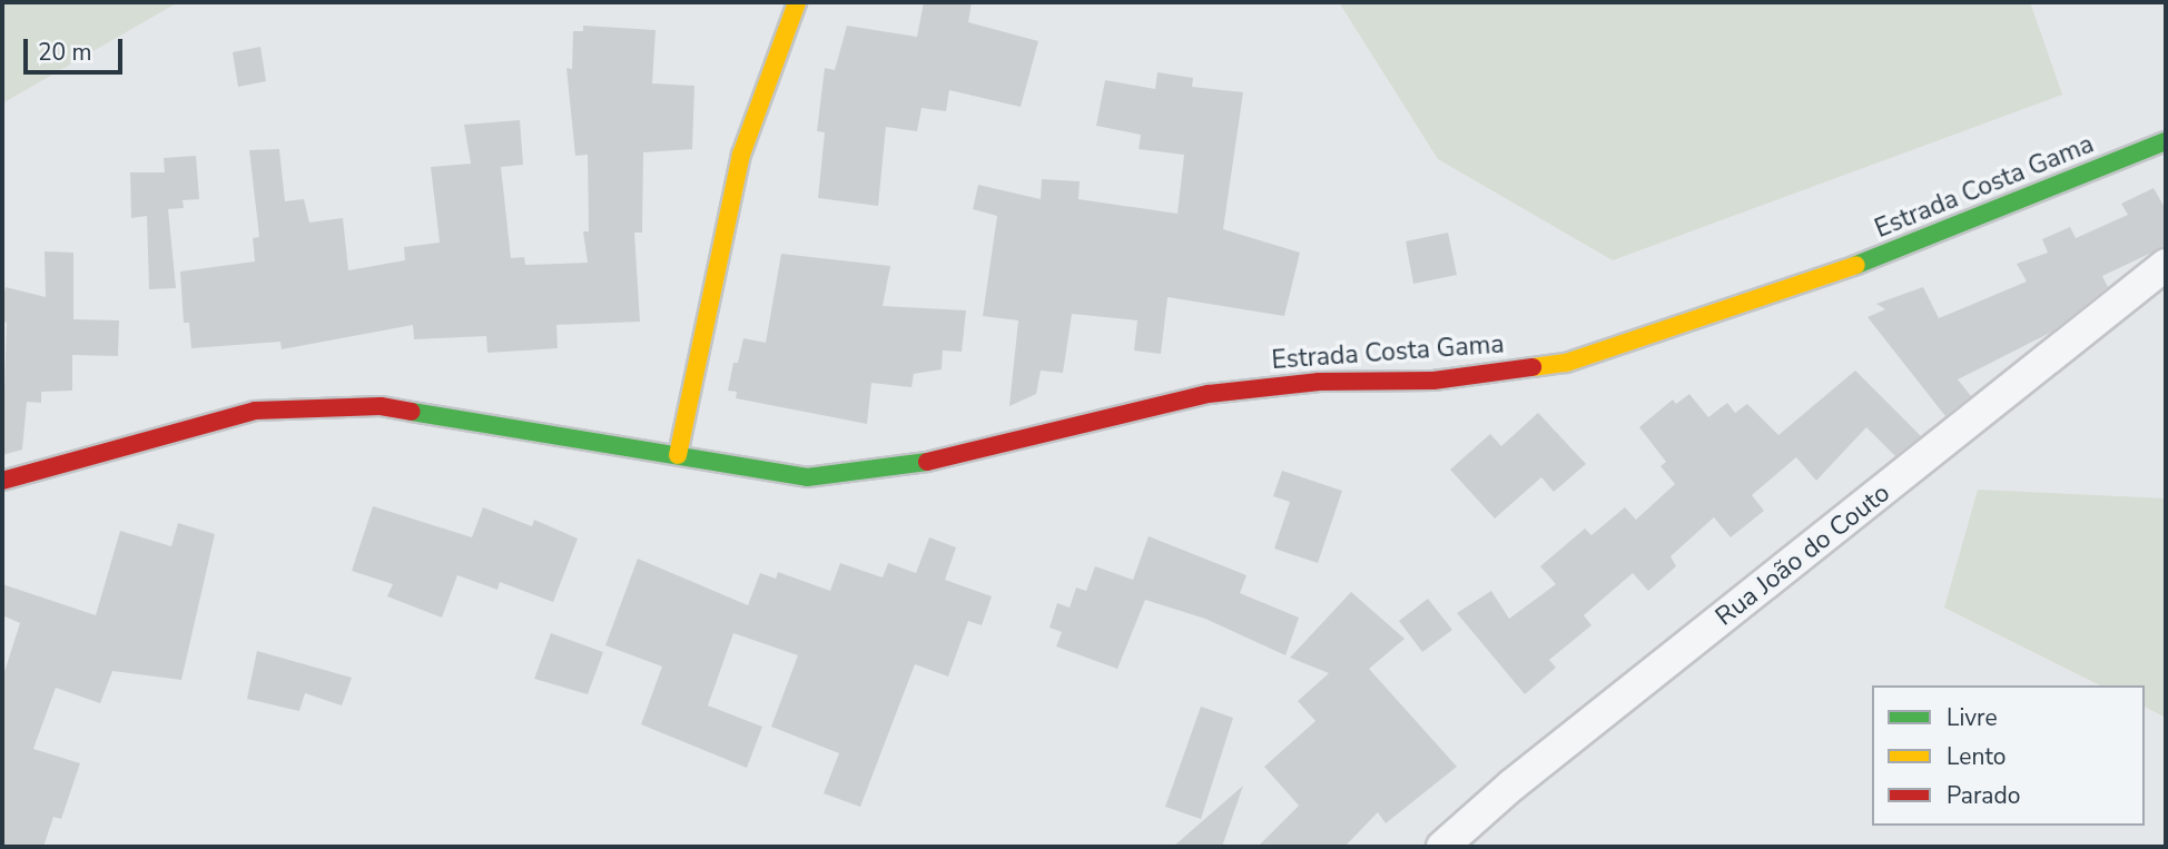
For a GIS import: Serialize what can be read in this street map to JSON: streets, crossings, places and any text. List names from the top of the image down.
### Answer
{
  "streets": {
    "main road": ["Estrada Costa Gama"],
    "street": ["Rua João do Couto"]
  },
  "legend": ["Livre", "Lento", "Parado"],
  "scale_bar": "20 m"
}
